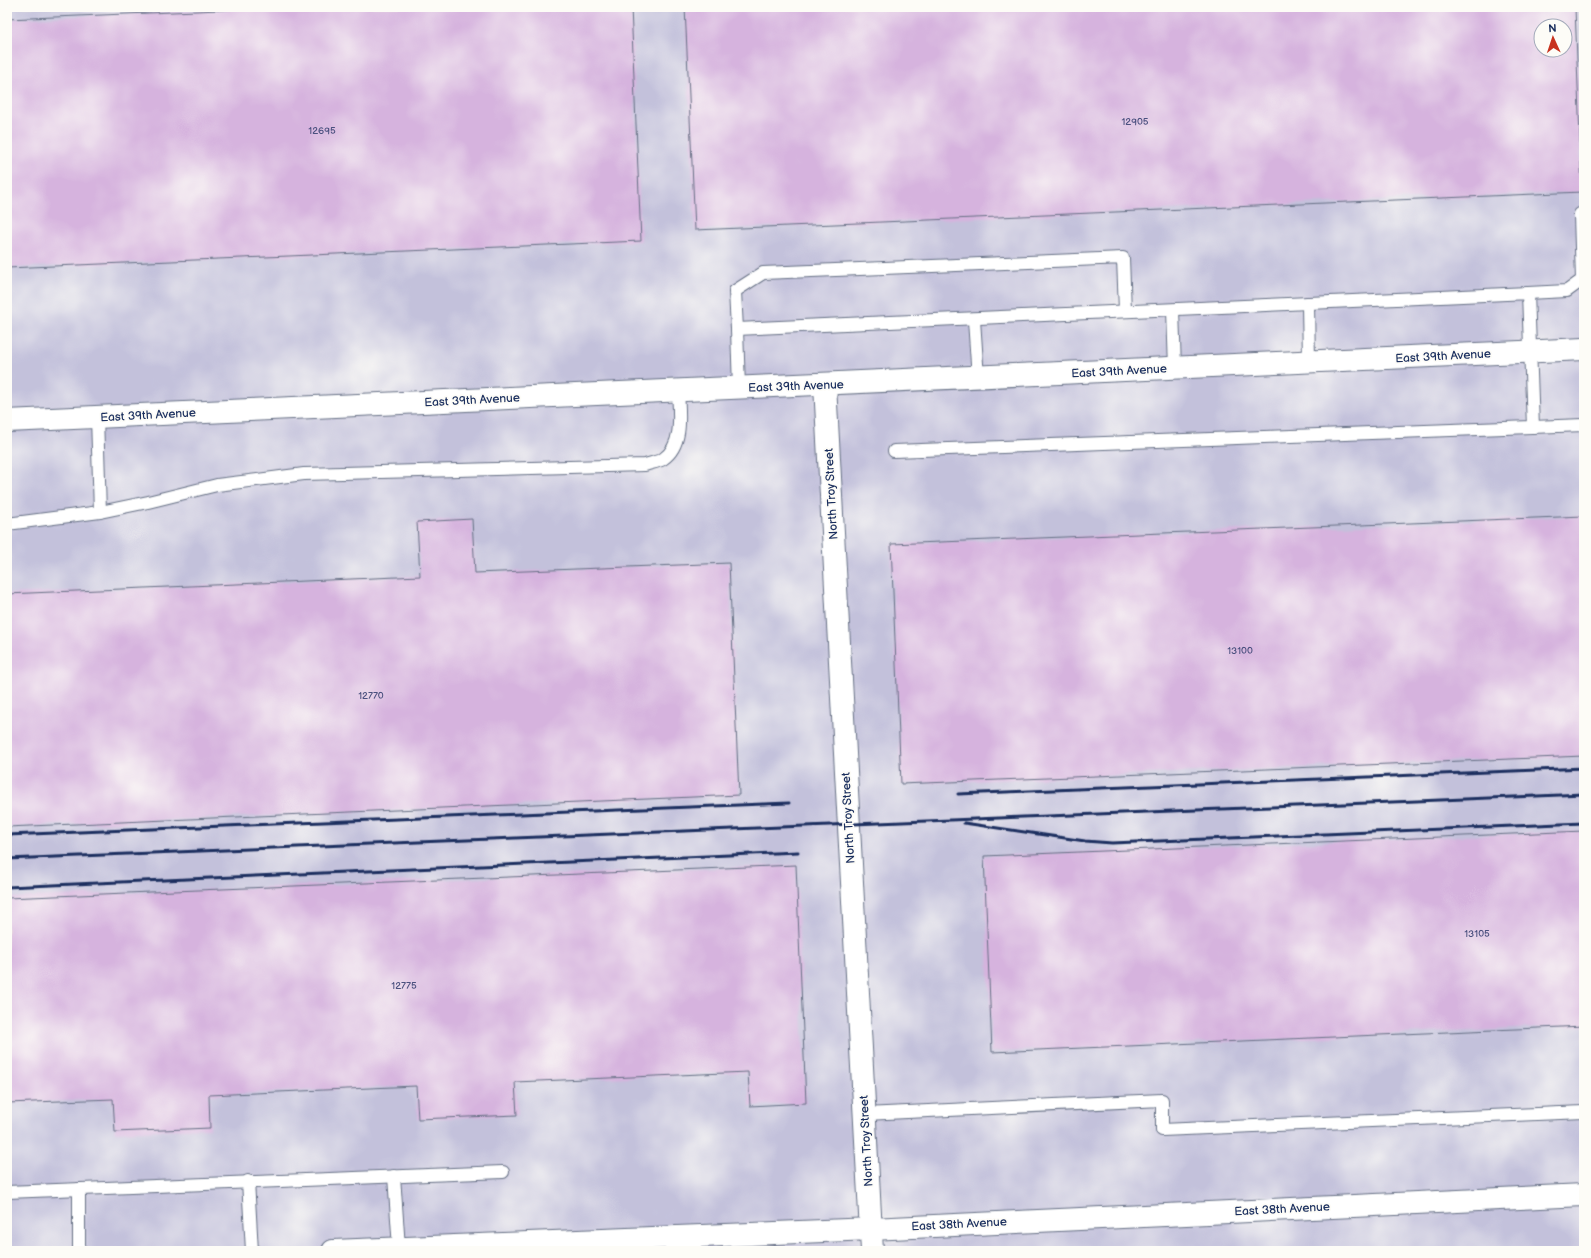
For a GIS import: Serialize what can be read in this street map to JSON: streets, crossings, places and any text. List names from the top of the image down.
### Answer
{
  "streets": {
    "street": ["East 39th Avenue", "North Troy Street", "East 38th Avenue"]
  },
  "crossings": [
    ["East 39th Avenue", "North Troy Street"],
    ["North Troy Street", "East 38th Avenue"]
  ],
  "house_numbers": [
    "12905",
    "12695",
    "13100",
    "12770",
    "13105",
    "12775"
  ],
  "north": "top"
}
